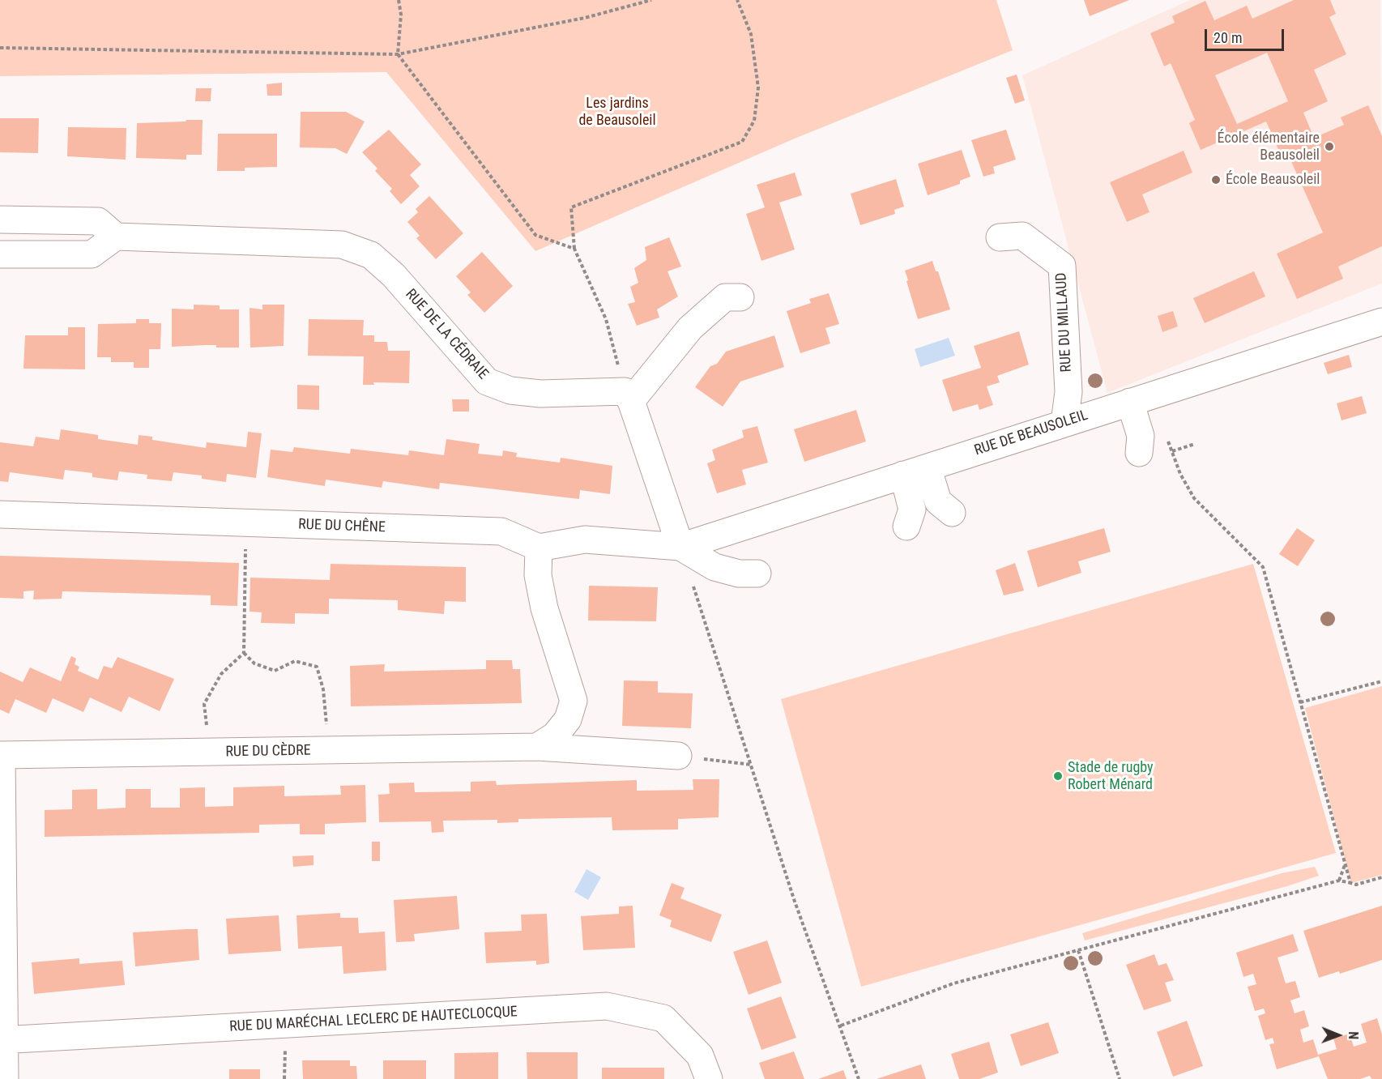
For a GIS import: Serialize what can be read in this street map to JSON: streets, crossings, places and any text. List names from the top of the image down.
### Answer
{
  "streets": {
    "street": [
      "RUE DU MILLAUD",
      "RUE DE LA CÉDRAIE",
      "RUE DE BEAUSOLEIL",
      "RUE DU CHÊNE",
      "RUE DU CÈDRE",
      "RUE DU MARÉCHAL LECLERC DE HAUTECLOCQUE"
    ]
  },
  "crossings": [
    ["RUE DU MILLAUD", "RUE DE BEAUSOLEIL"]
  ],
  "parks": ["Les jardins de Beausoleil"],
  "places": ["École élémentaire Beausoleil", "École Beausoleil", "Stade de rugby Robert Ménard"],
  "scale_bar": "20 m",
  "north": "right"
}
